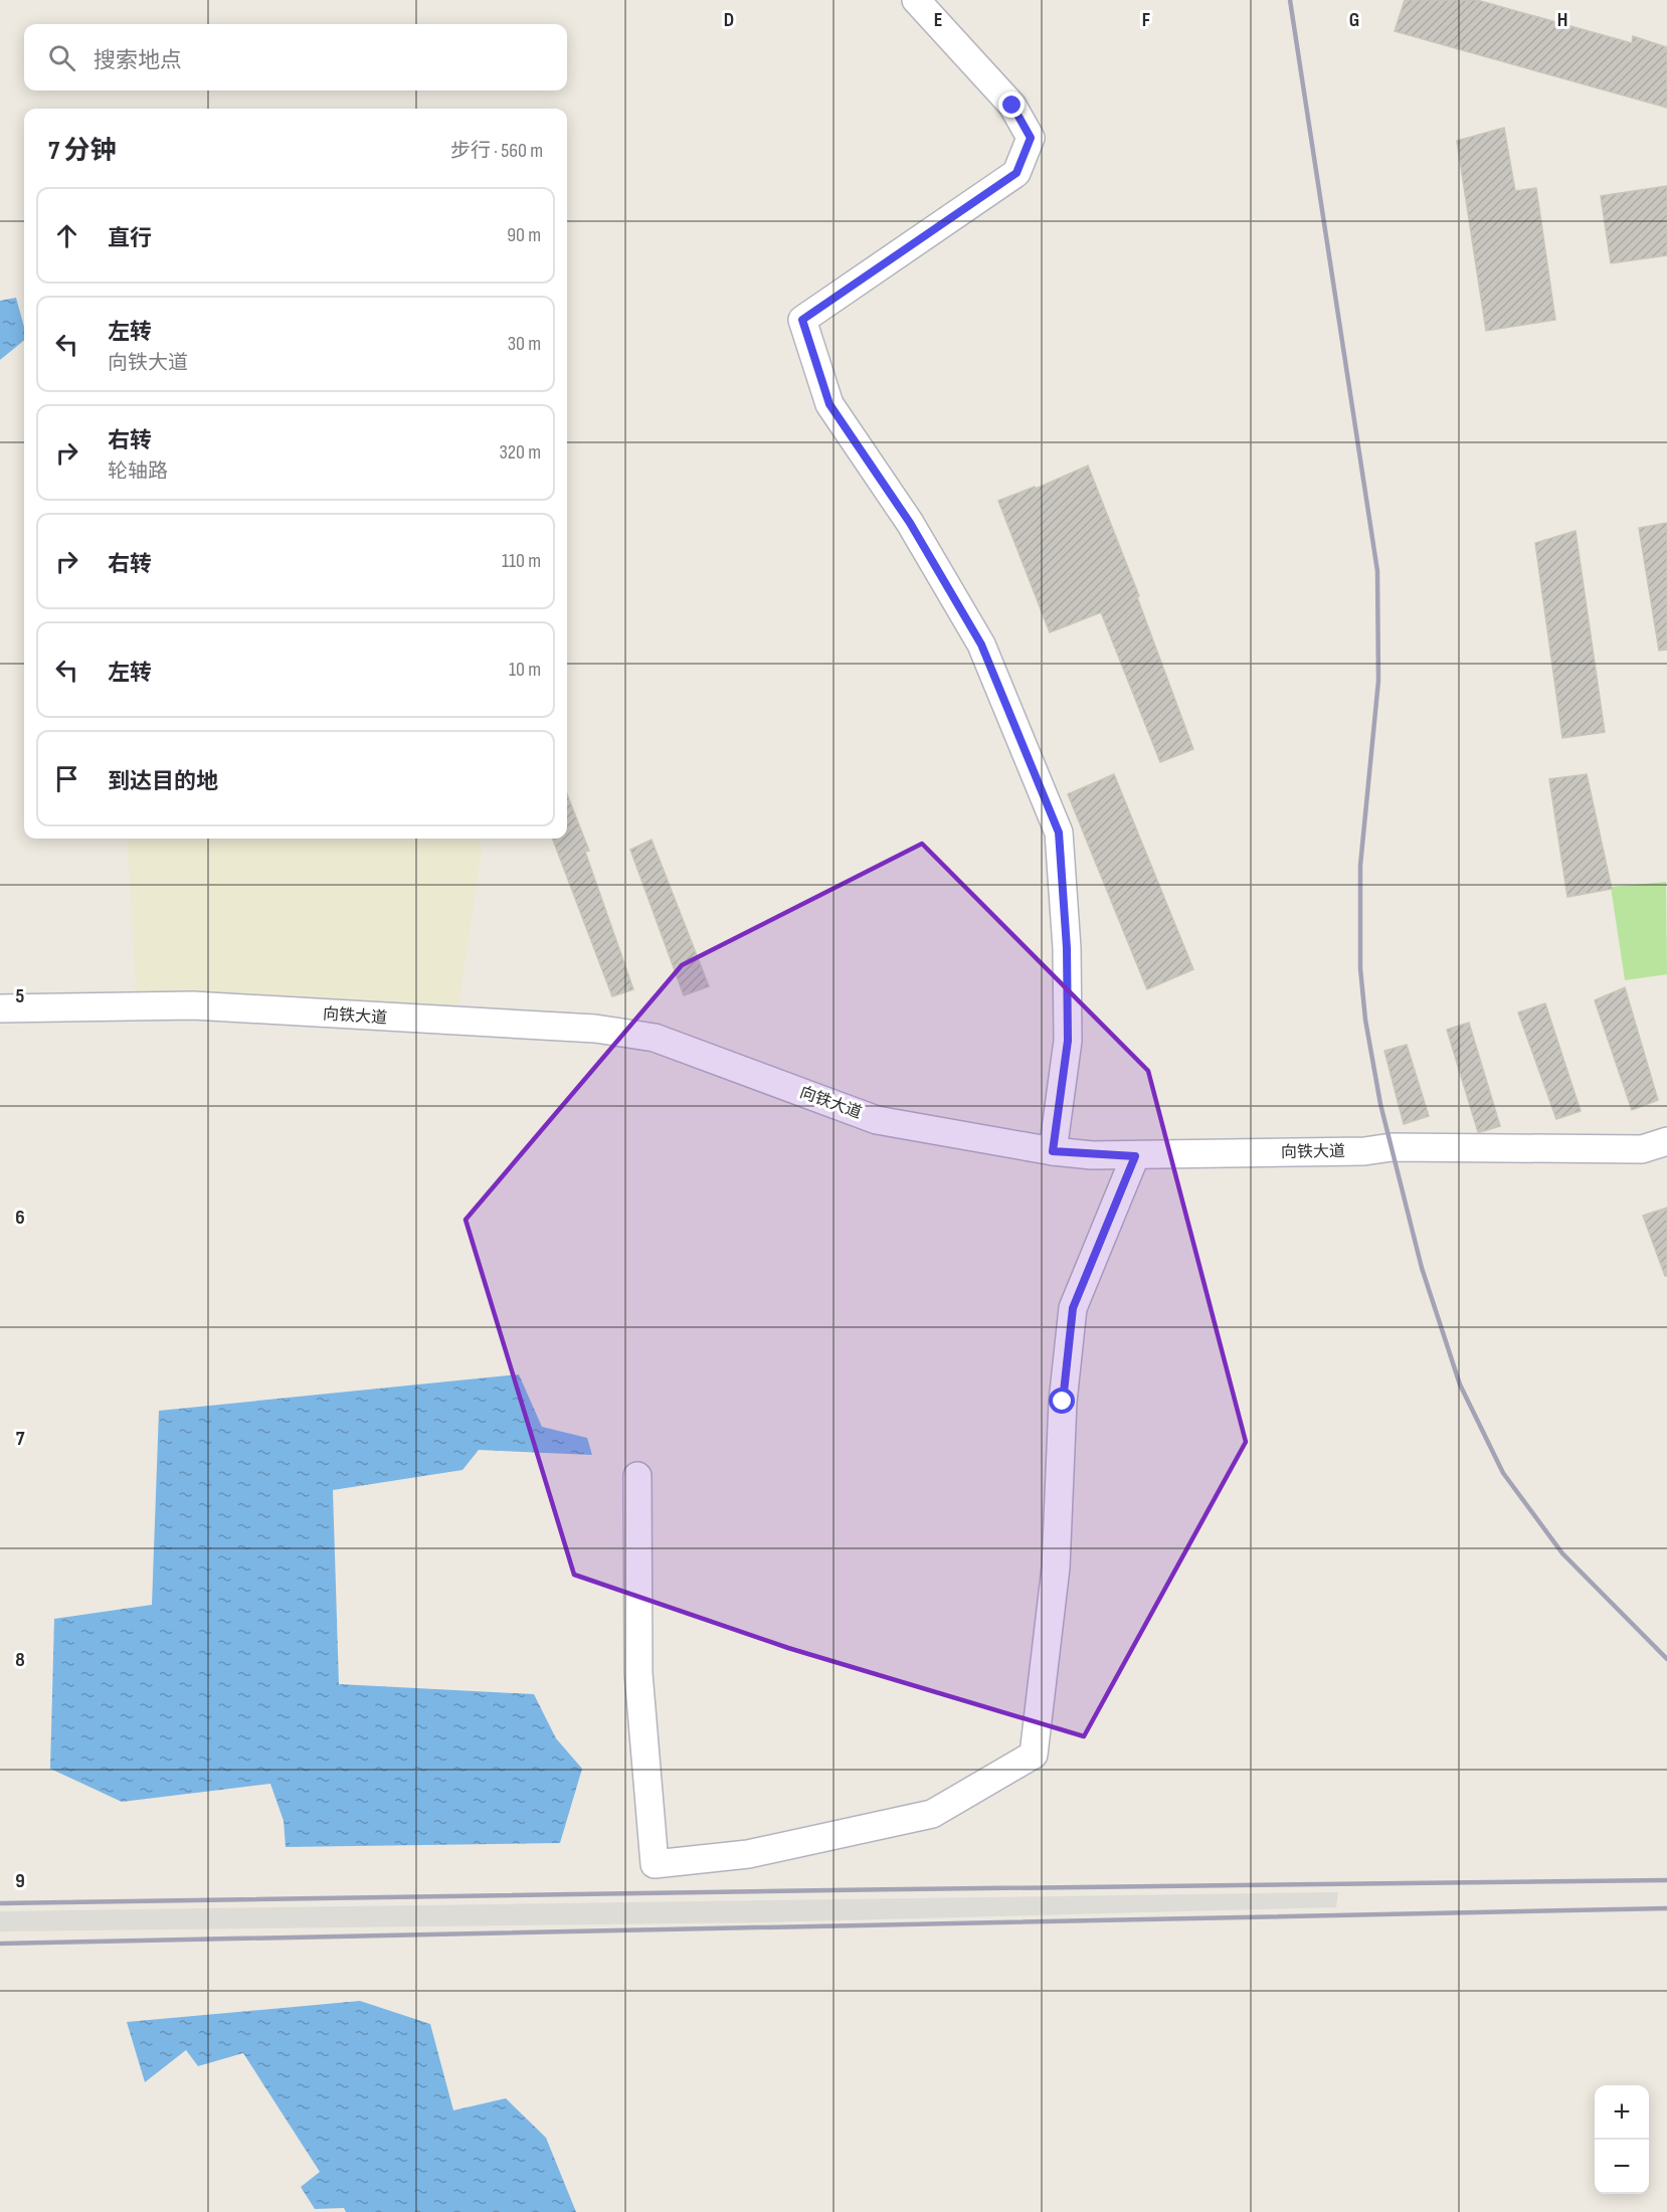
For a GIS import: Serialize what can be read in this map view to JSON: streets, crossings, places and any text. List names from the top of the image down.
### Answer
{
  "streets": {
    "street": ["向铁大道"]
  },
  "page": {
    "search": "搜索地点",
    "heading": ["7 分钟", "步行 · 560 m"],
    "list": [
      ["直行", "90 m"],
      ["左转", "向铁大道", "30 m"],
      ["右转", "轮轴路", "320 m"],
      ["右转", "110 m"],
      ["左转", "10 m"],
      "到达目的地"
    ],
    "map_buttons": ["+", "−"]
  },
  "grid": {
    "columns": [
      "D",
      "E",
      "F",
      "G",
      "H"
    ],
    "rows": [
      "5",
      "6",
      "7",
      "8",
      "9"
    ]
  }
}
